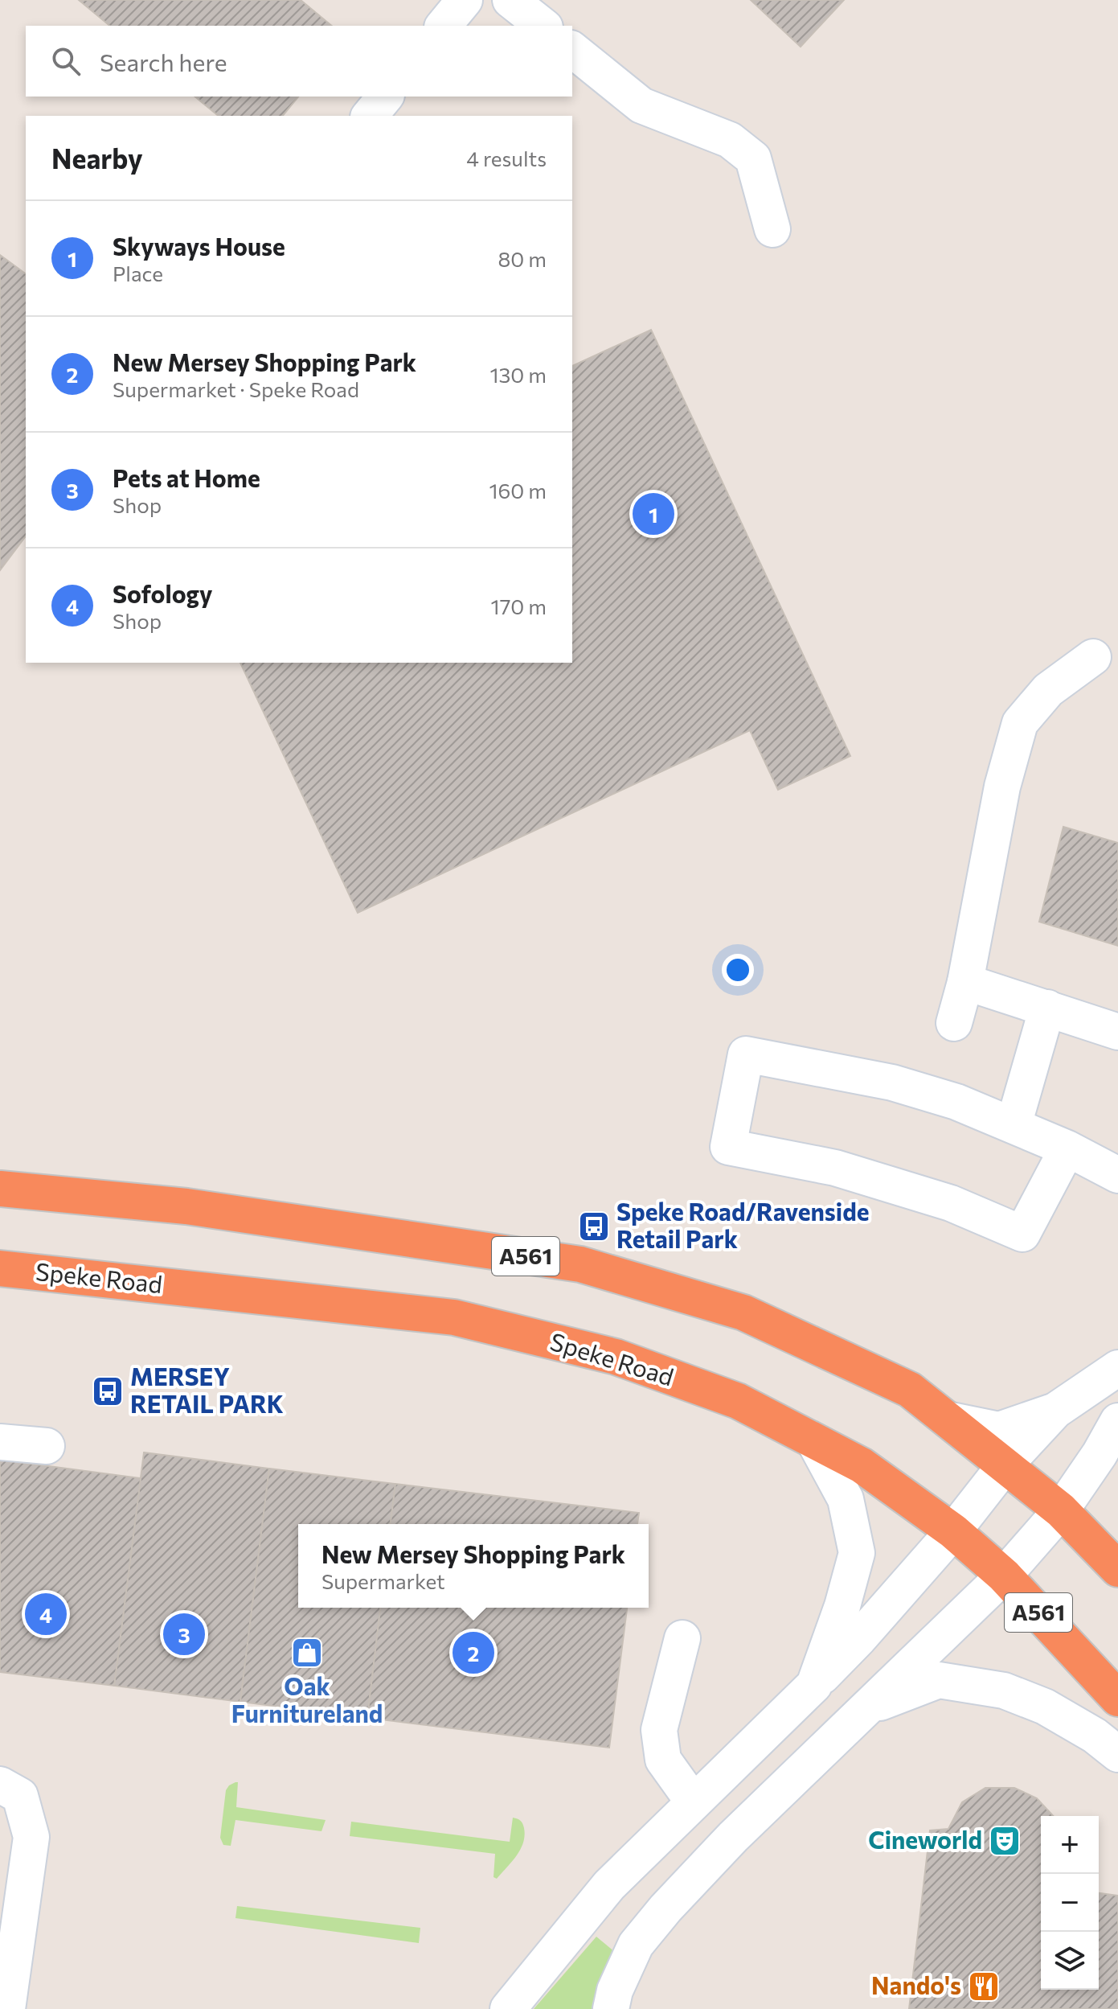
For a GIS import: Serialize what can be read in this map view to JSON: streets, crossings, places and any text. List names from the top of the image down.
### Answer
{
  "streets": {
    "highway": ["A561", "Speke Road"]
  },
  "places": {
    "bus stop": ["Speke Road/Ravenside Retail Park", "MERSEY RETAIL PARK"],
    "shop": ["Oak Furnitureland"],
    "theatre": ["Cineworld"],
    "restaurant": ["Nando's"]
  },
  "page": {
    "search": "Search here",
    "heading": ["Nearby", "4 results"],
    "list": [
      {
        "mark": "1",
        "name": "Skyways House",
        "note": "Place",
        "value": "80 m"
      },
      {
        "mark": "2",
        "name": "New Mersey Shopping Park",
        "note": "Supermarket · Speke Road",
        "value": "130 m"
      },
      {
        "mark": "3",
        "name": "Pets at Home",
        "note": "Shop",
        "value": "160 m"
      },
      {
        "mark": "4",
        "name": "Sofology",
        "note": "Shop",
        "value": "170 m"
      }
    ],
    "pins": [
      "1",
      "4",
      "3",
      "2"
    ],
    "popup": ["New Mersey Shopping Park", "Supermarket"],
    "map_buttons": ["+", "−"]
  }
}
